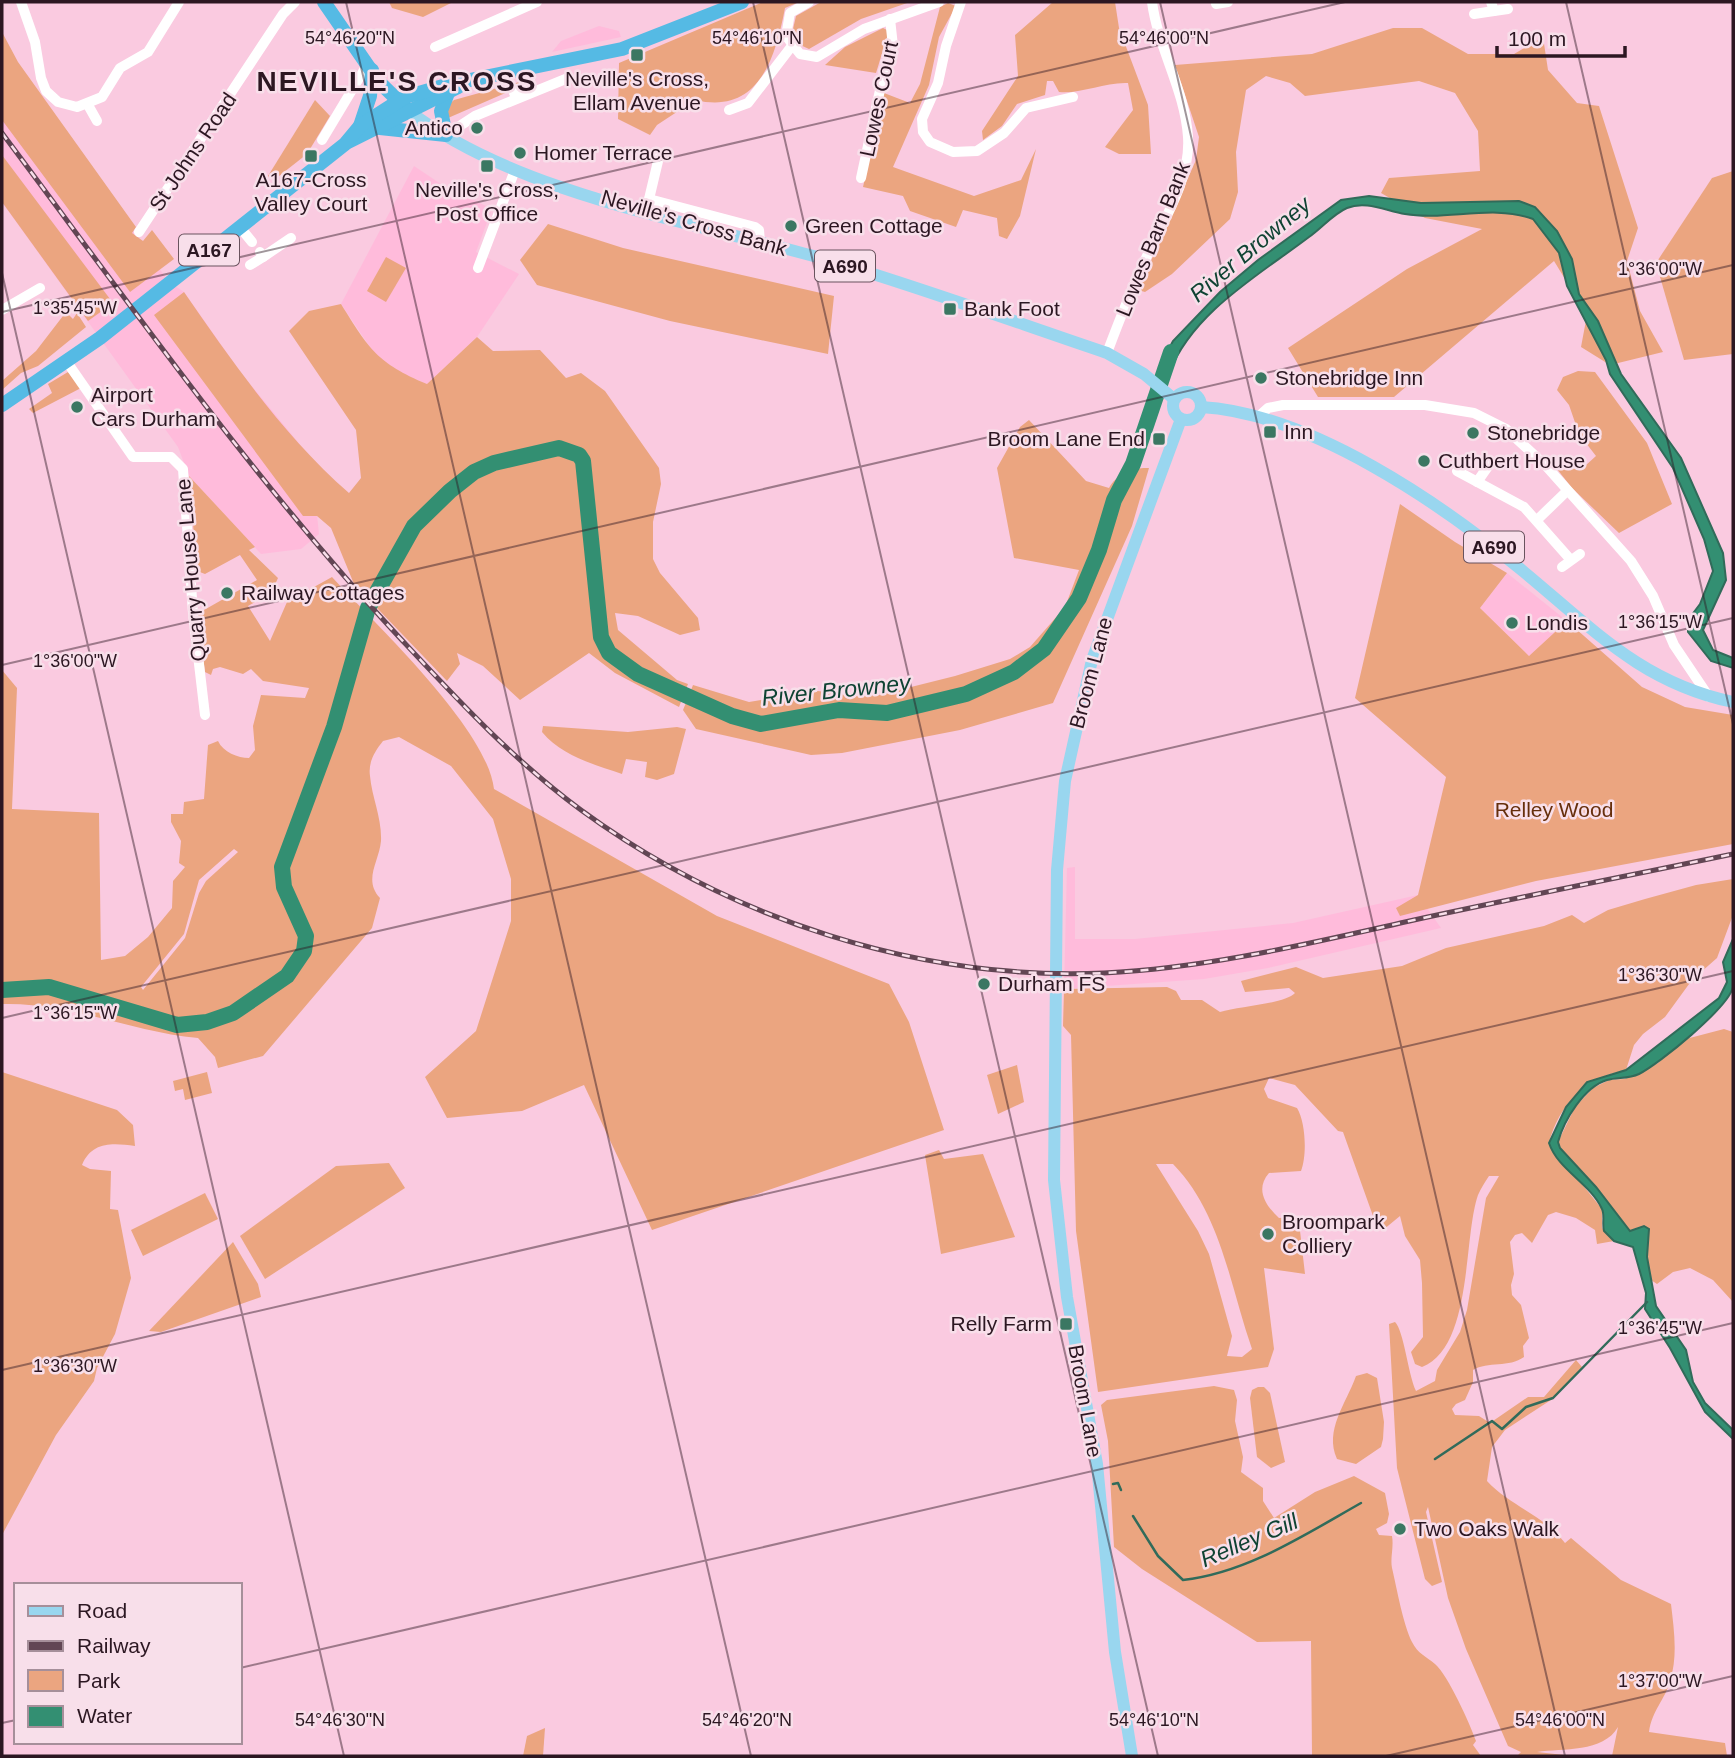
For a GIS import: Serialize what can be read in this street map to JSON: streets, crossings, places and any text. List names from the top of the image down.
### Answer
{
  "streets": {
    "highway": ["A167", "A690"],
    "main road": ["Neville's Cross Bank", "Broom Lane"],
    "street": [
      "Lowes Court",
      "St Johns Road",
      "Lowes Barn Bank",
      "Quarry House Lane"
    ]
  },
  "crossings": [
    ["Neville's Cross Bank", "Lowes Barn Bank"],
    ["Neville's Cross Bank", "A167"],
    ["Neville's Cross Bank", "A690"],
    ["Lowes Barn Bank", "A690"],
    ["A167", "A690"],
    ["A167", "Quarry House Lane"],
    ["A690", "Broom Lane"]
  ],
  "districts": ["NEVILLE'S CROSS"],
  "water": ["River Browney", "Relley Gill"],
  "parks": ["Relley Wood"],
  "places": {
    "transit": [
      "Neville's Cross, Ellam Avenue",
      "A167-Cross Valley Court",
      "Neville's Cross, Post Office",
      "Bank Foot",
      "Inn",
      "Broom Lane End",
      "Relly Farm"
    ],
    "other": [
      "Antico",
      "Homer Terrace",
      "Green Cottage",
      "Stonebridge Inn",
      "Airport Cars Durham",
      "Stonebridge",
      "Cuthbert House",
      "Railway Cottages",
      "Londis",
      "Durham FS",
      "Broompark Colliery",
      "Two Oaks Walk"
    ]
  },
  "legend": [
    "Road",
    "Railway",
    "Park",
    "Water"
  ],
  "scale_bar": "100 m",
  "coordinates": [
    "54°46'20\"N",
    "54°46'10\"N",
    "54°46'00\"N",
    "1°36'00\"W",
    "1°35'45\"W",
    "1°36'15\"W",
    "1°36'30\"W",
    "1°36'45\"W",
    "1°37'00\"W",
    "54°46'30\"N"
  ]
}
